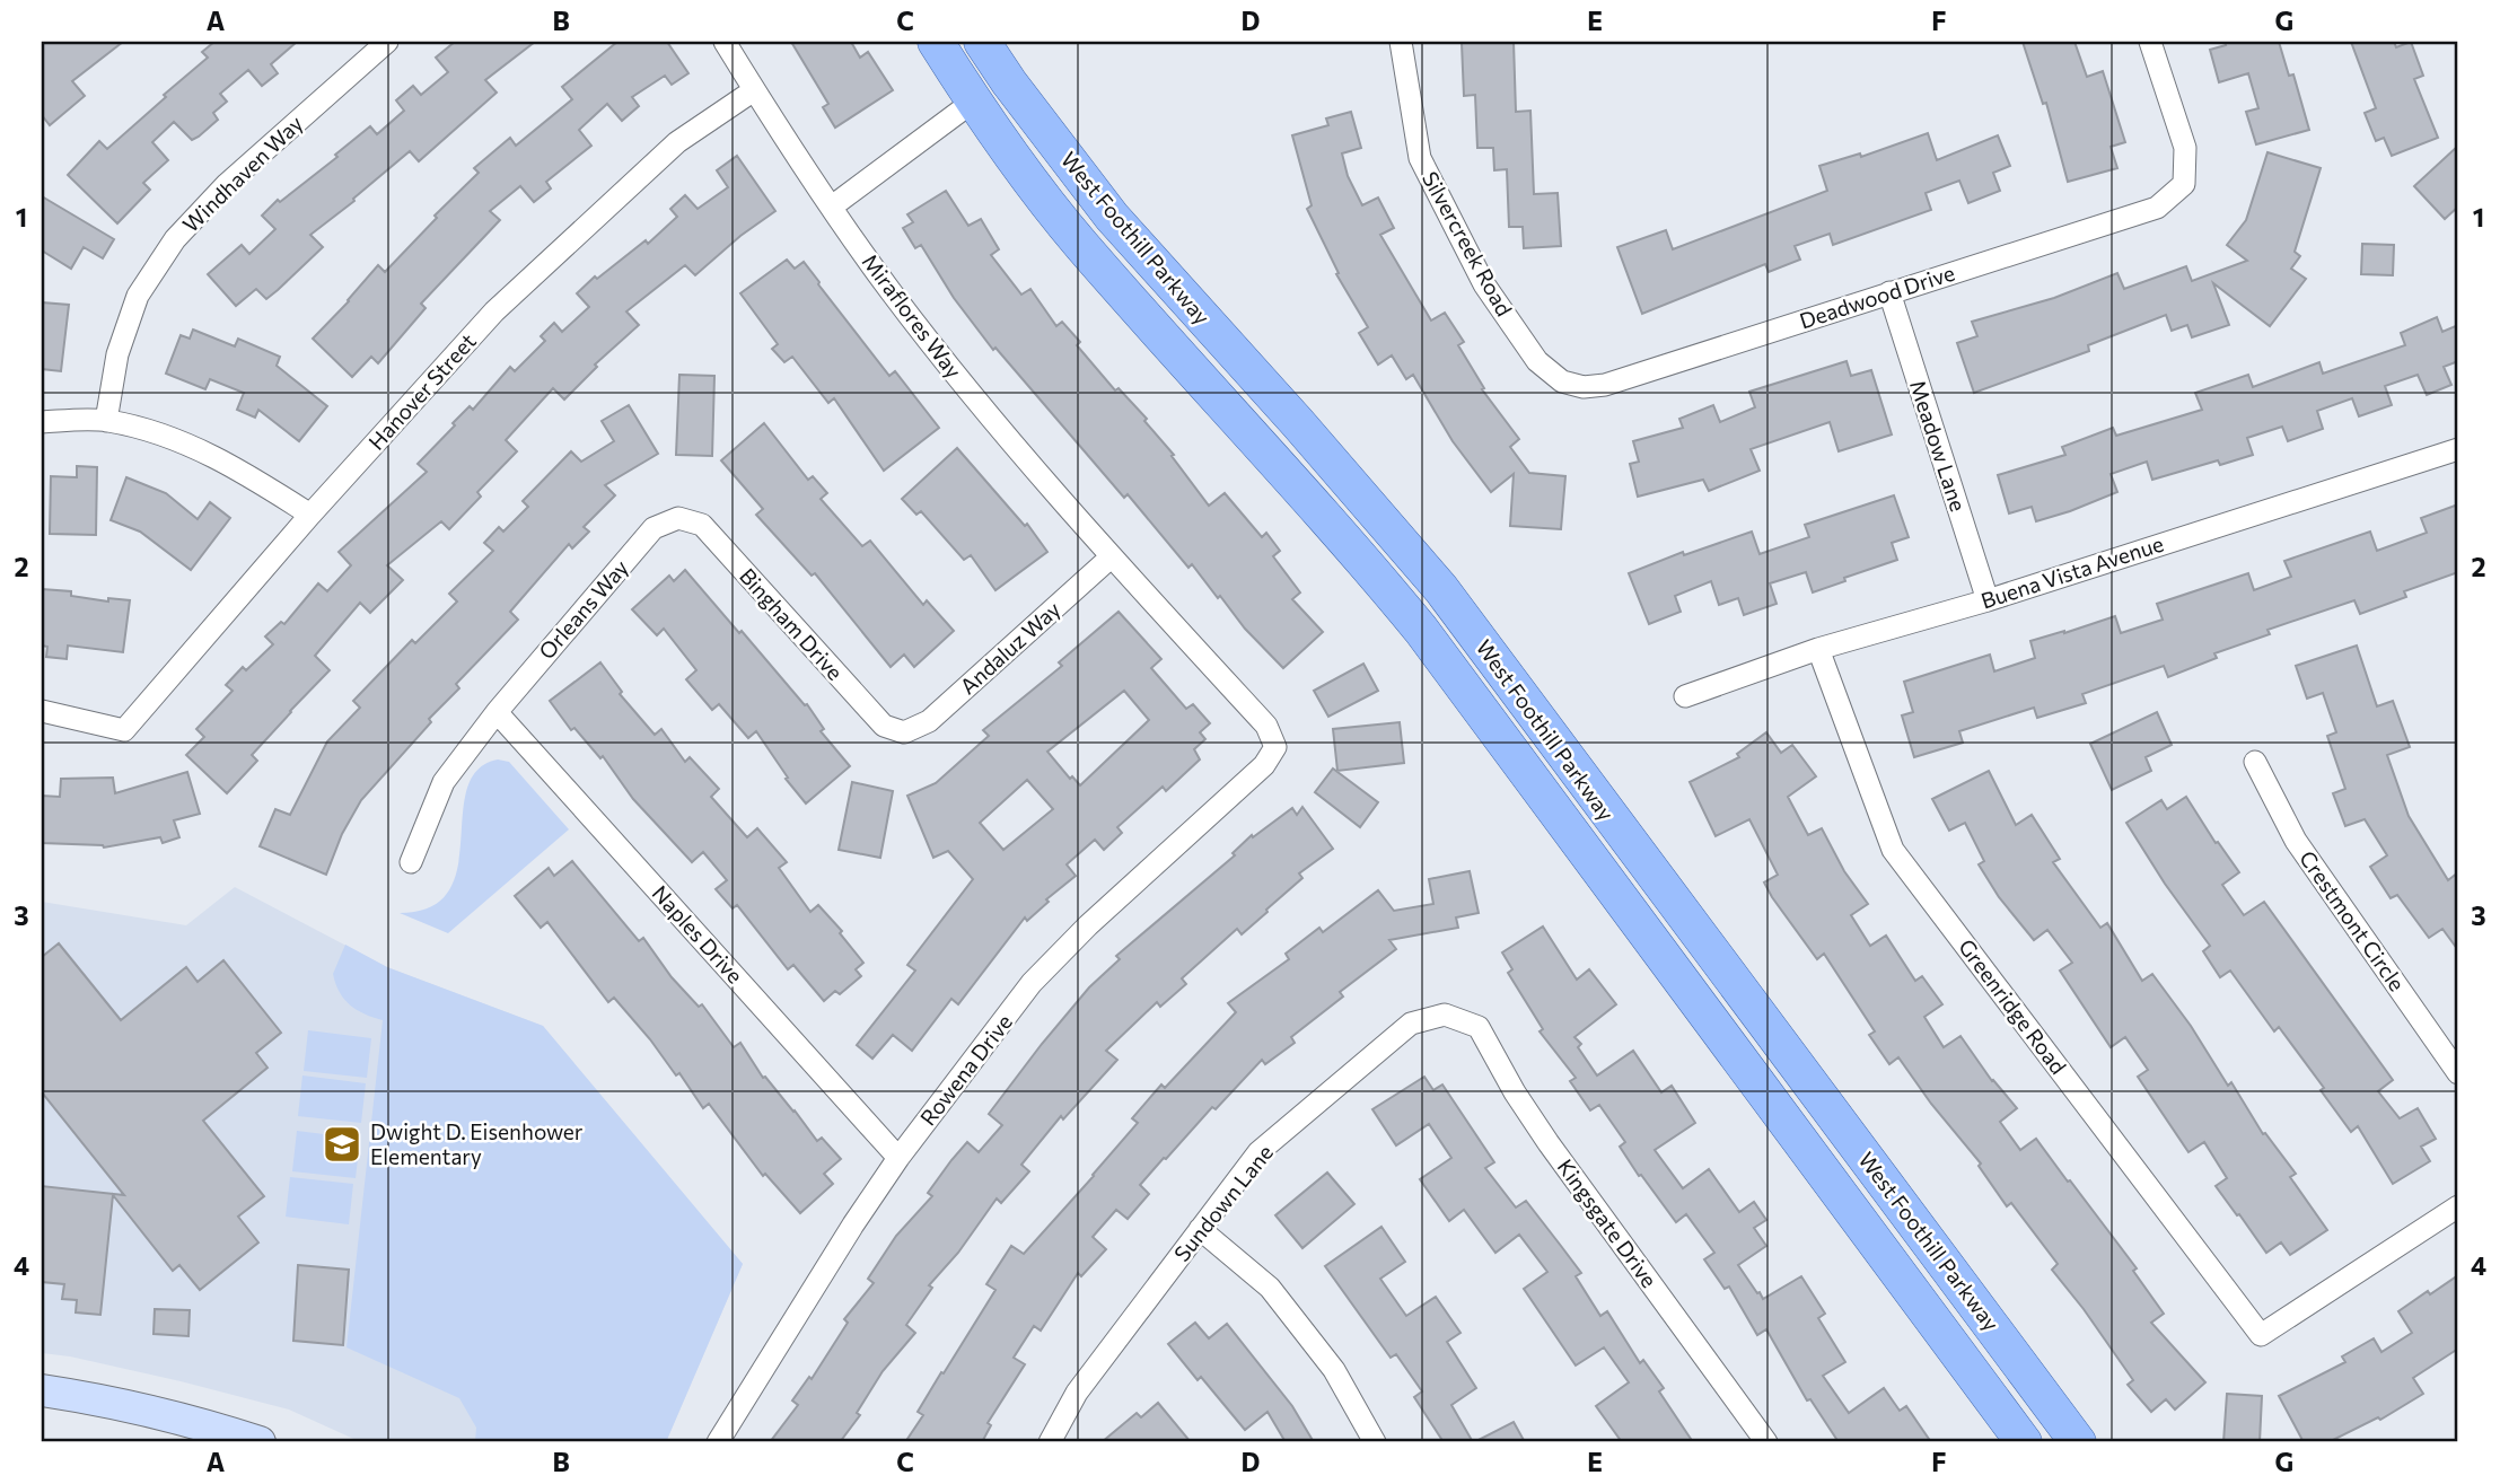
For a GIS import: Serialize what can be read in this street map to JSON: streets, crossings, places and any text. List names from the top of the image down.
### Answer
{
  "streets": {
    "main road": ["West Foothill Parkway"],
    "street": [
      "Windhaven Way",
      "Silvercreek Road",
      "Deadwood Drive",
      "Miraflores Way",
      "Hanover Street",
      "Meadow Lane",
      "Buena Vista Avenue",
      "Orleans Way",
      "Bingham Drive",
      "Andaluz Way",
      "Crestmont Circle",
      "Naples Drive",
      "Greenridge Road",
      "Rowena Drive",
      "Sundown Lane",
      "Kingsgate Drive"
    ]
  },
  "crossings": [
    ["Silvercreek Road", "Deadwood Drive"],
    ["Deadwood Drive", "Meadow Lane"],
    ["Miraflores Way", "Hanover Street"],
    ["Miraflores Way", "Andaluz Way"],
    ["Miraflores Way", "Rowena Drive"],
    ["Meadow Lane", "Buena Vista Avenue"],
    ["Buena Vista Avenue", "Greenridge Road"],
    ["Orleans Way", "Bingham Drive"],
    ["Orleans Way", "Naples Drive"],
    ["Bingham Drive", "Andaluz Way"],
    ["Naples Drive", "Rowena Drive"],
    ["Sundown Lane", "Kingsgate Drive"]
  ],
  "places": {
    "school or university": ["Dwight D. Eisenhower Elementary"]
  },
  "grid": {
    "columns": [
      "A",
      "B",
      "C",
      "D",
      "E",
      "F",
      "G"
    ],
    "rows": [
      "1",
      "2",
      "3",
      "4"
    ]
  }
}
